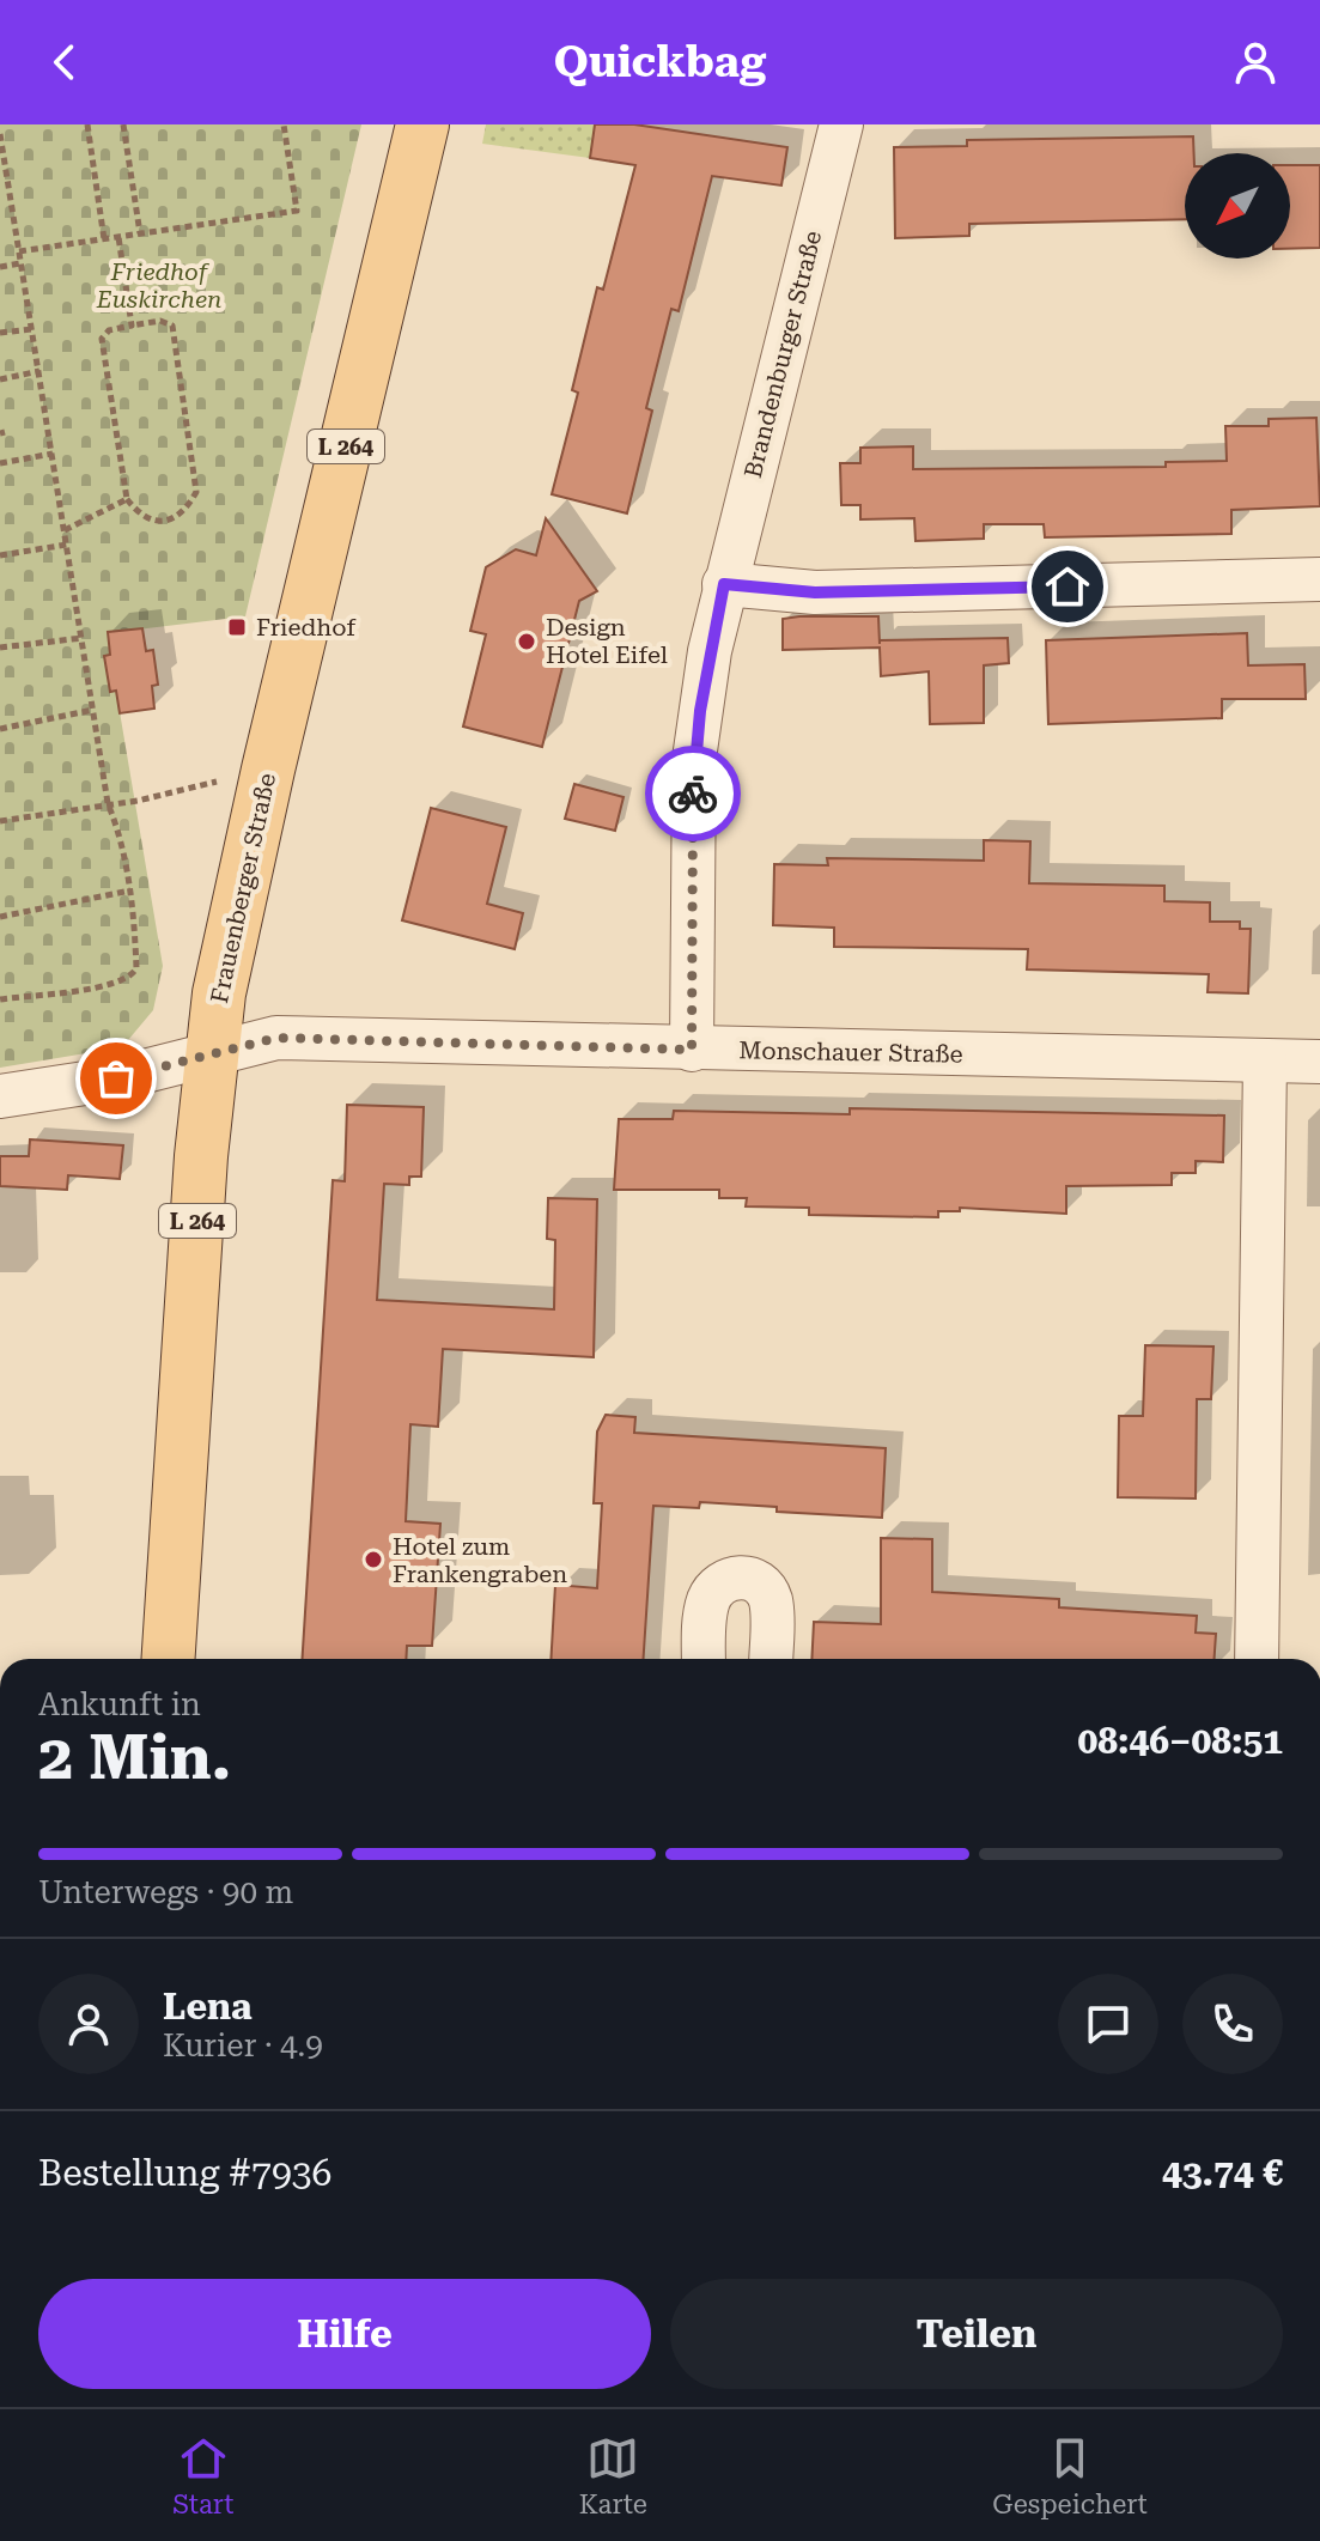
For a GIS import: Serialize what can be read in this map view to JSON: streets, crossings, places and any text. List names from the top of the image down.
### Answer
{
  "streets": {
    "main road": ["L 264", "Frauenberger Straße"],
    "street": ["Brandenburger Straße", "Monschauer Straße"]
  },
  "crossings": [
    ["Brandenburger Straße", "Monschauer Straße"],
    ["Frauenberger Straße", "Monschauer Straße"]
  ],
  "parks": ["Friedhof Euskirchen"],
  "places": {
    "transit": ["Friedhof"],
    "other": ["Design Hotel Eifel", "Hotel zum Frankengraben"]
  },
  "north": "bottom left",
  "page": {
    "header": "Quickbag",
    "heading": ["2 Min.", "Ankunft in", "08:46–08:51"],
    "panel": [
      "Lena",
      "Kurier · 4.9",
      "Bestellung #7936",
      "43.74 €"
    ],
    "bar": "Unterwegs · 90 m",
    "buttons": ["Hilfe", "Teilen"],
    "tabs": ["Start", "Karte", "Gespeichert"]
  }
}
